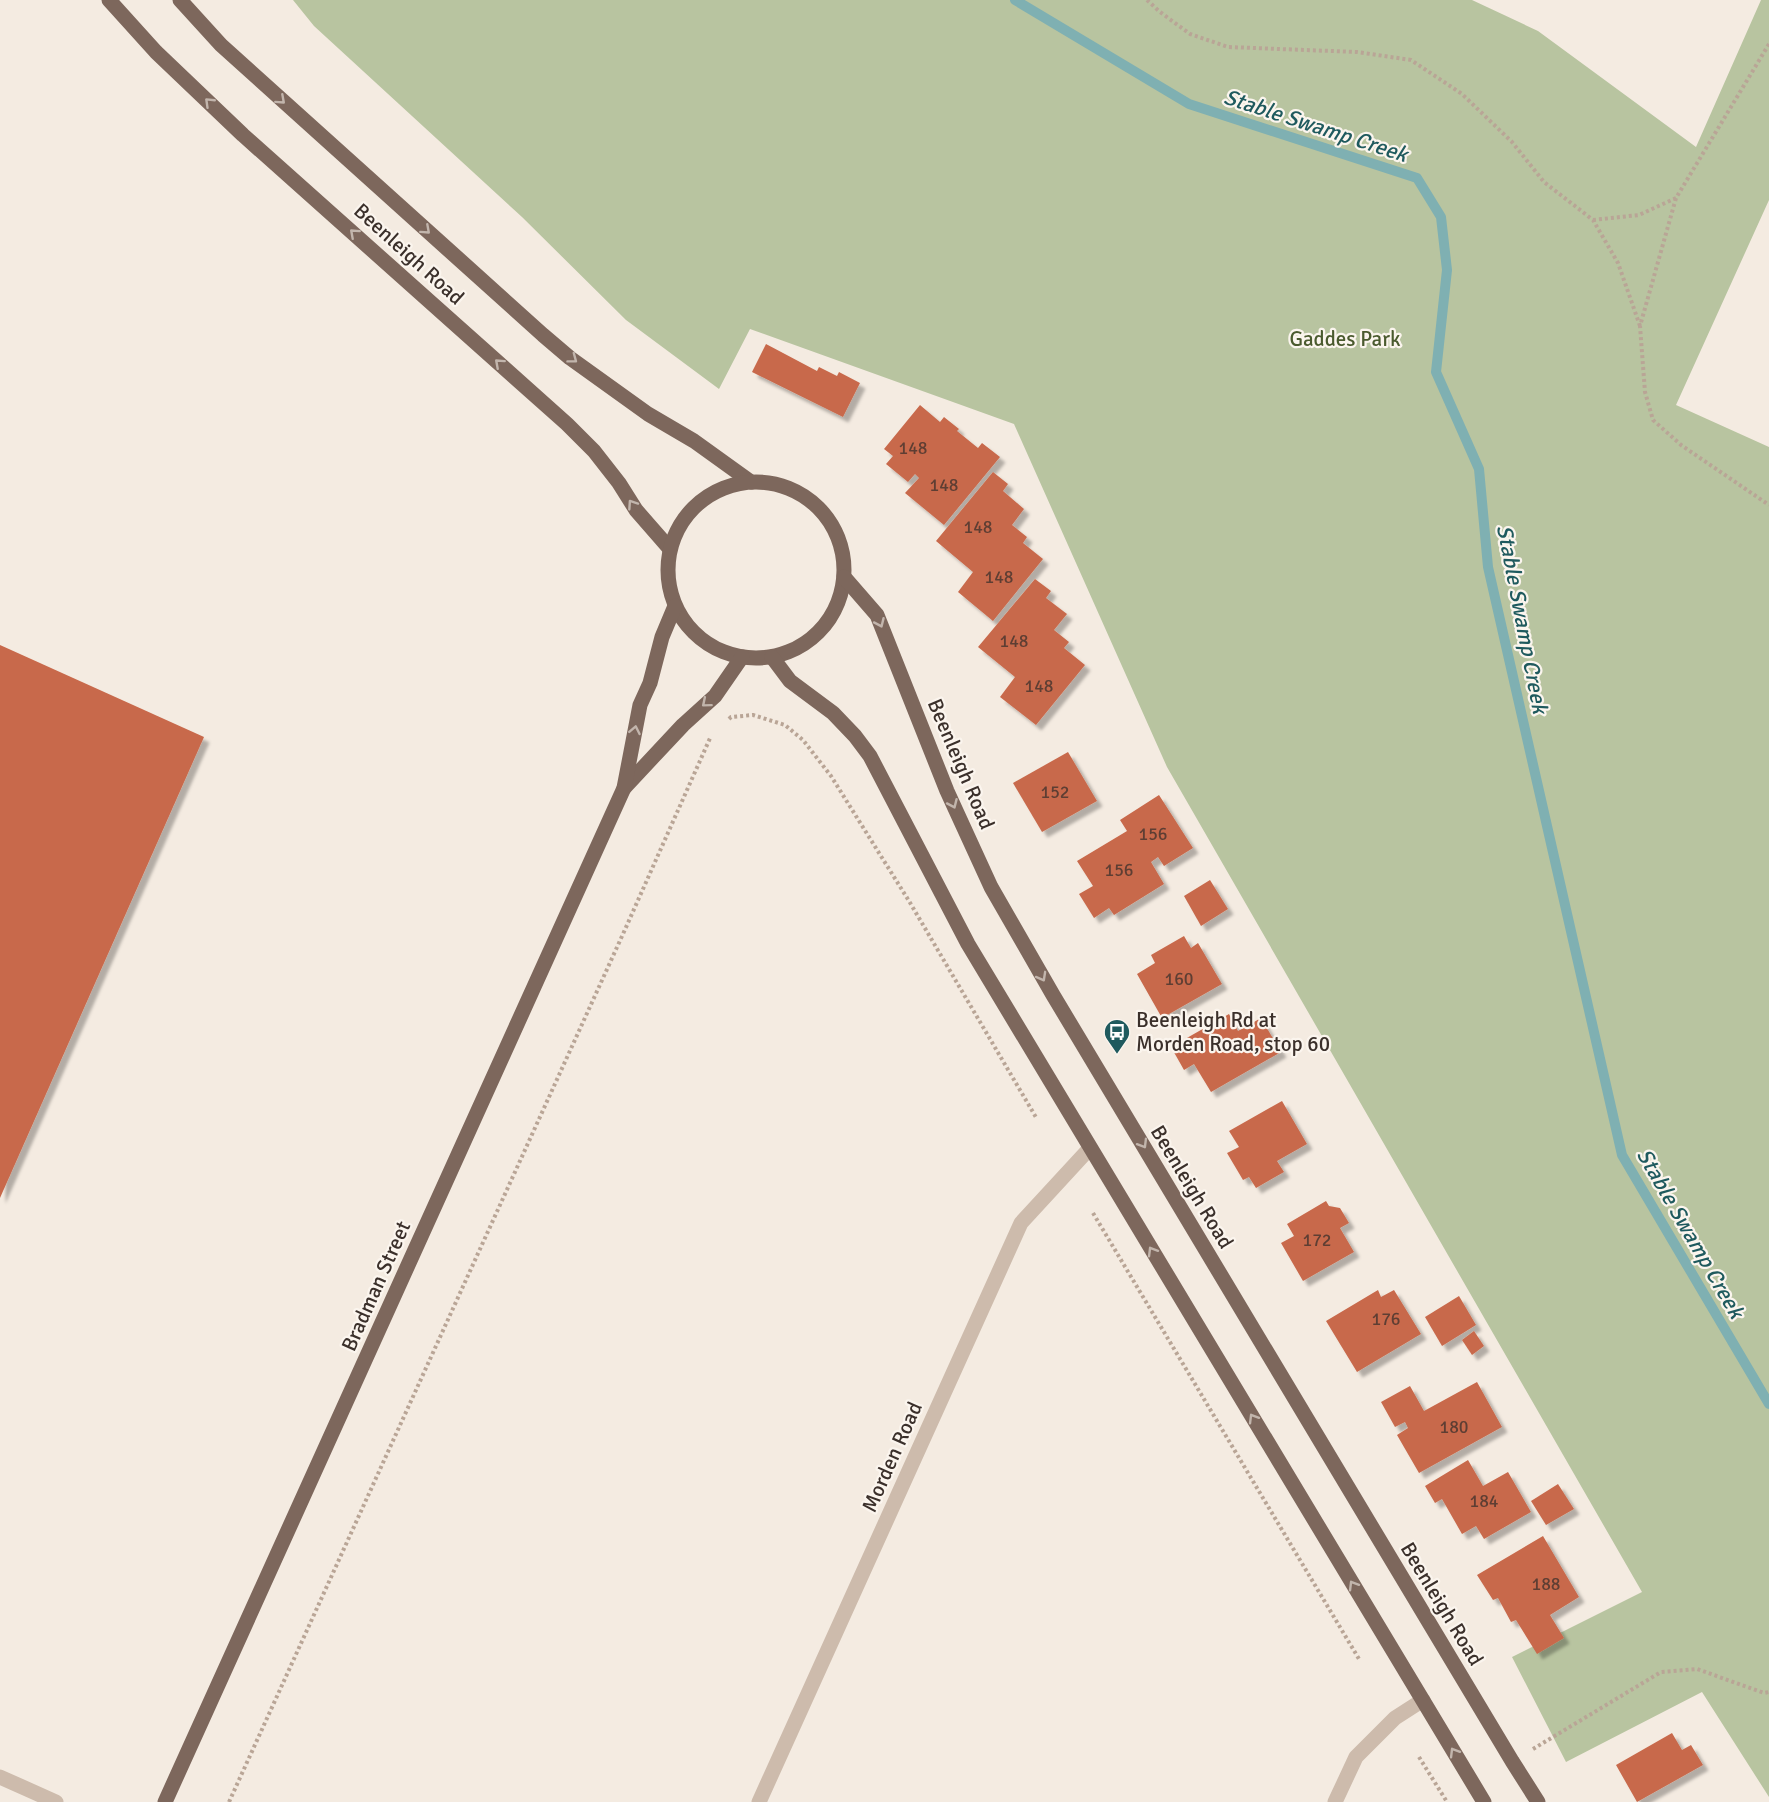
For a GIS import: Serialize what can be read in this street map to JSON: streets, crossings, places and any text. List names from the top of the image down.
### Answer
{
  "streets": {
    "main road": ["Beenleigh Road", "Bradman Street"],
    "street": ["Morden Road"]
  },
  "crossings": [
    ["Beenleigh Road", "Bradman Street"]
  ],
  "water": ["Stable Swamp Creek"],
  "parks": ["Gaddes Park"],
  "places": {
    "bus stop": ["Beenleigh Rd at Morden Road, stop 60"]
  },
  "house_numbers": [
    "148",
    "148",
    "148",
    "148",
    "148",
    "148",
    "152",
    "156",
    "156",
    "160",
    "172",
    "176",
    "180",
    "184",
    "188"
  ]
}
